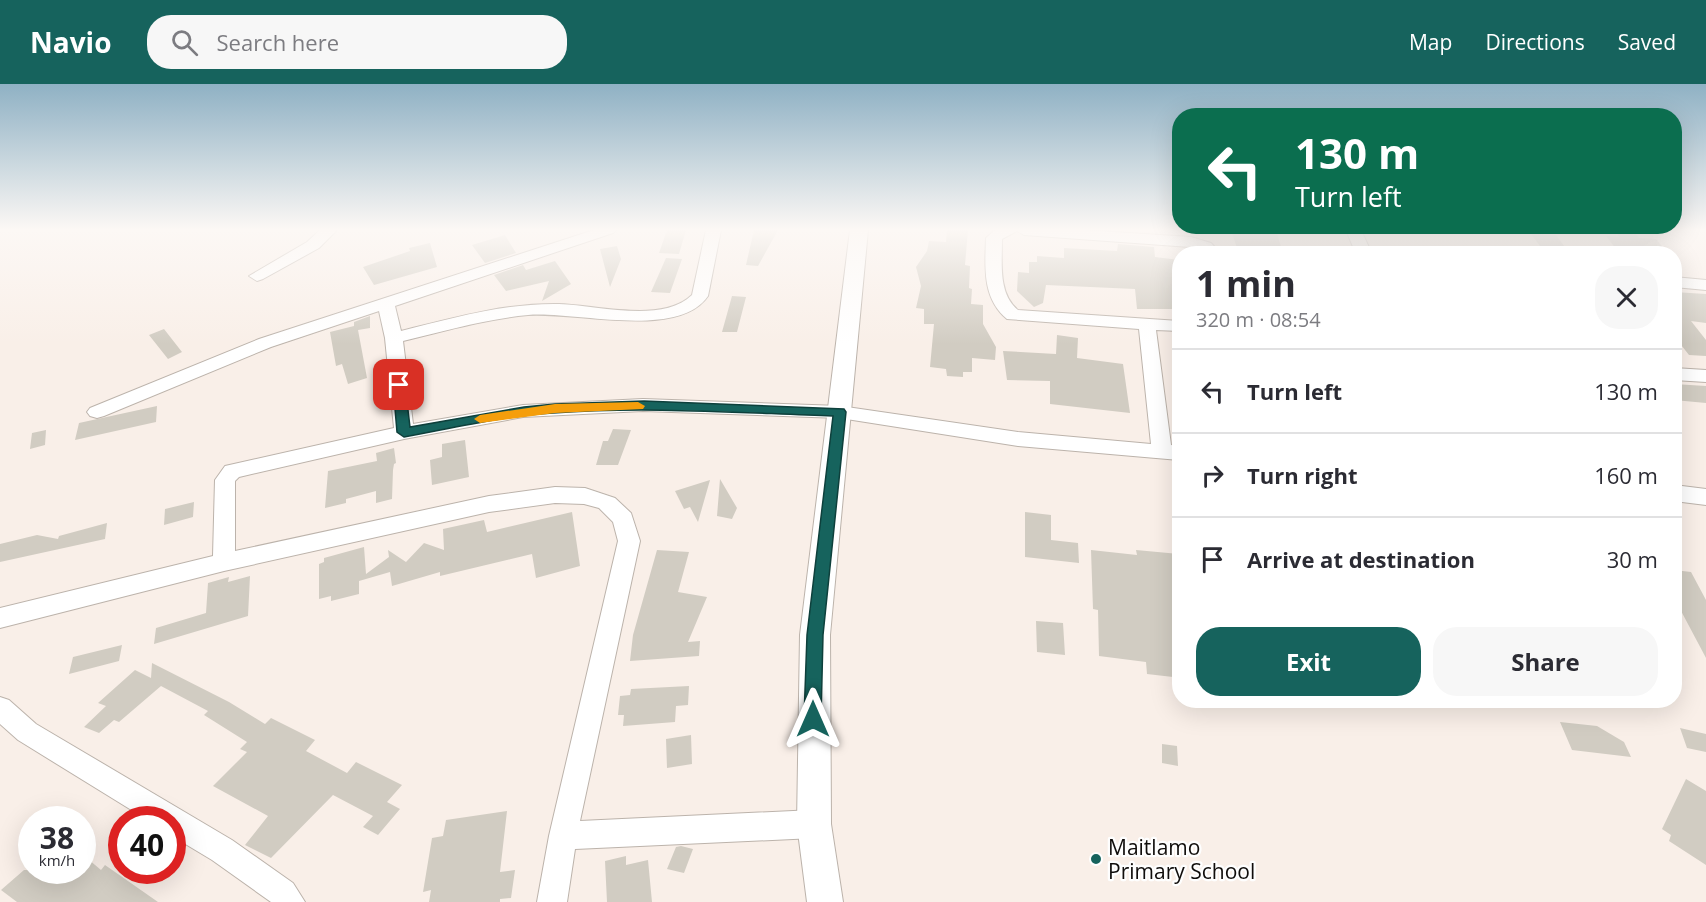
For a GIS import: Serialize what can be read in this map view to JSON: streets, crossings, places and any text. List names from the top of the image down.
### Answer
{
  "places": ["Maitlamo Primary School"],
  "page": {
    "header": "Navio",
    "search": "Search here",
    "nav": ["Map", "Directions", "Saved"],
    "turn": ["130 m", "Turn left"],
    "heading": ["1 min", "320 m · 08:54"],
    "list": [
      {
        "name": "Turn left",
        "value": "130 m"
      },
      {
        "name": "Turn right",
        "value": "160 m"
      },
      {
        "name": "Arrive at destination",
        "value": "30 m"
      }
    ],
    "buttons": ["Exit", "Share"],
    "speed": "38 km/h",
    "limit": "40"
  }
}
